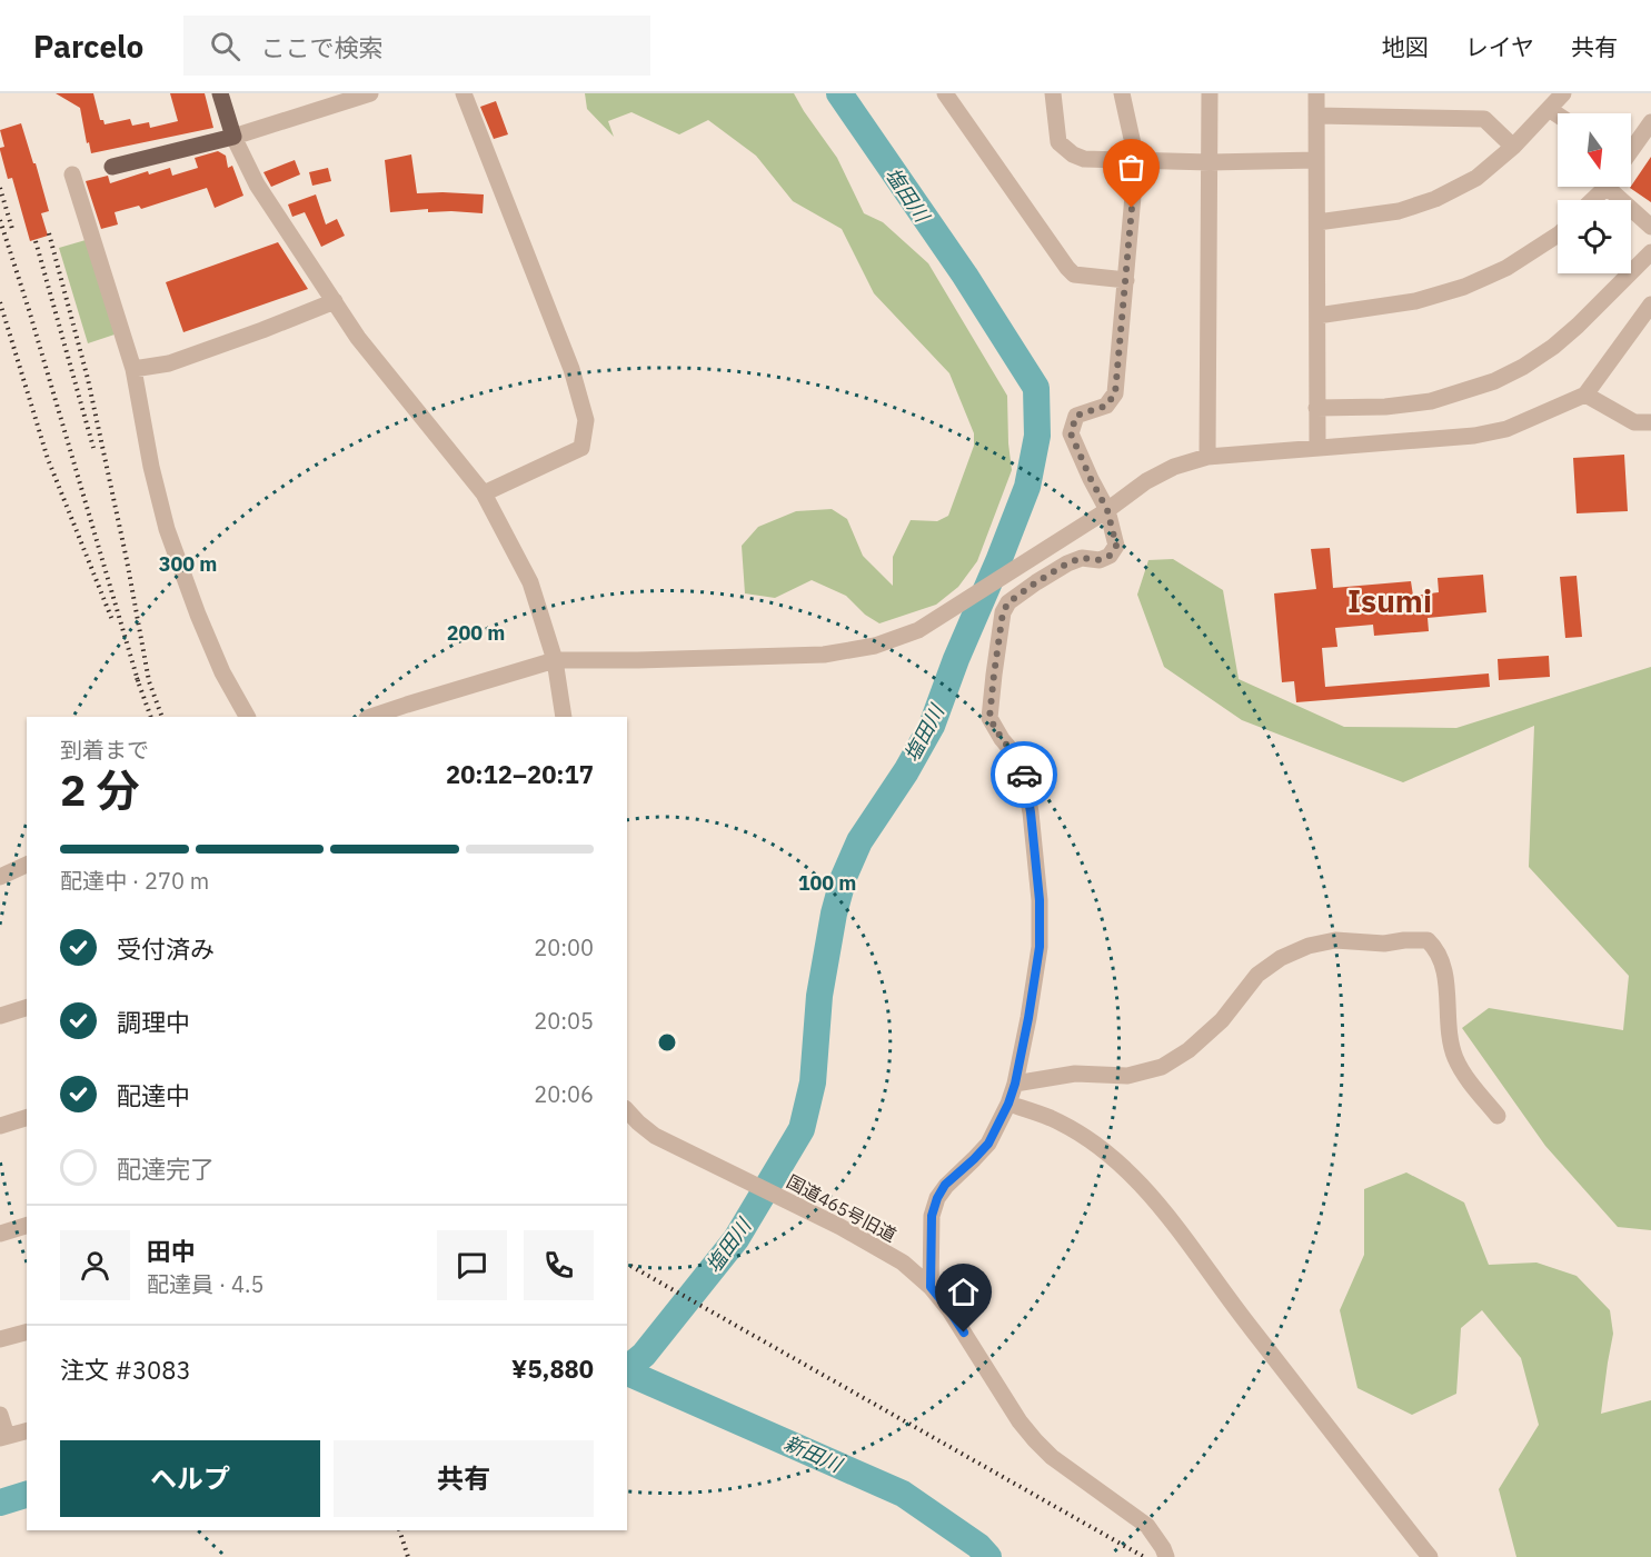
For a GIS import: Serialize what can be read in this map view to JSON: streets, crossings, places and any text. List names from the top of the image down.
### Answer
{
  "streets": {
    "street": ["国道465号旧道"]
  },
  "districts": ["Isumi"],
  "water": ["塩田川", "新田川"],
  "north": "bottom",
  "page": {
    "header": "Parcelo",
    "search": "ここで検索",
    "nav": ["地図", "レイヤ", "共有"],
    "heading": ["2 分", "到着まで", "20:12–20:17"],
    "panel": [
      "田中",
      "配達員 · 4.5",
      "注文 #3083",
      "¥5,880"
    ],
    "bar": "配達中 · 270 m",
    "list": [
      ["受付済み", "20:00"],
      ["調理中", "20:05"],
      ["配達中", "20:06"],
      "配達完了"
    ],
    "buttons": ["ヘルプ", "共有"]
  },
  "rings": ["300 m", "200 m", "100 m"]
}
